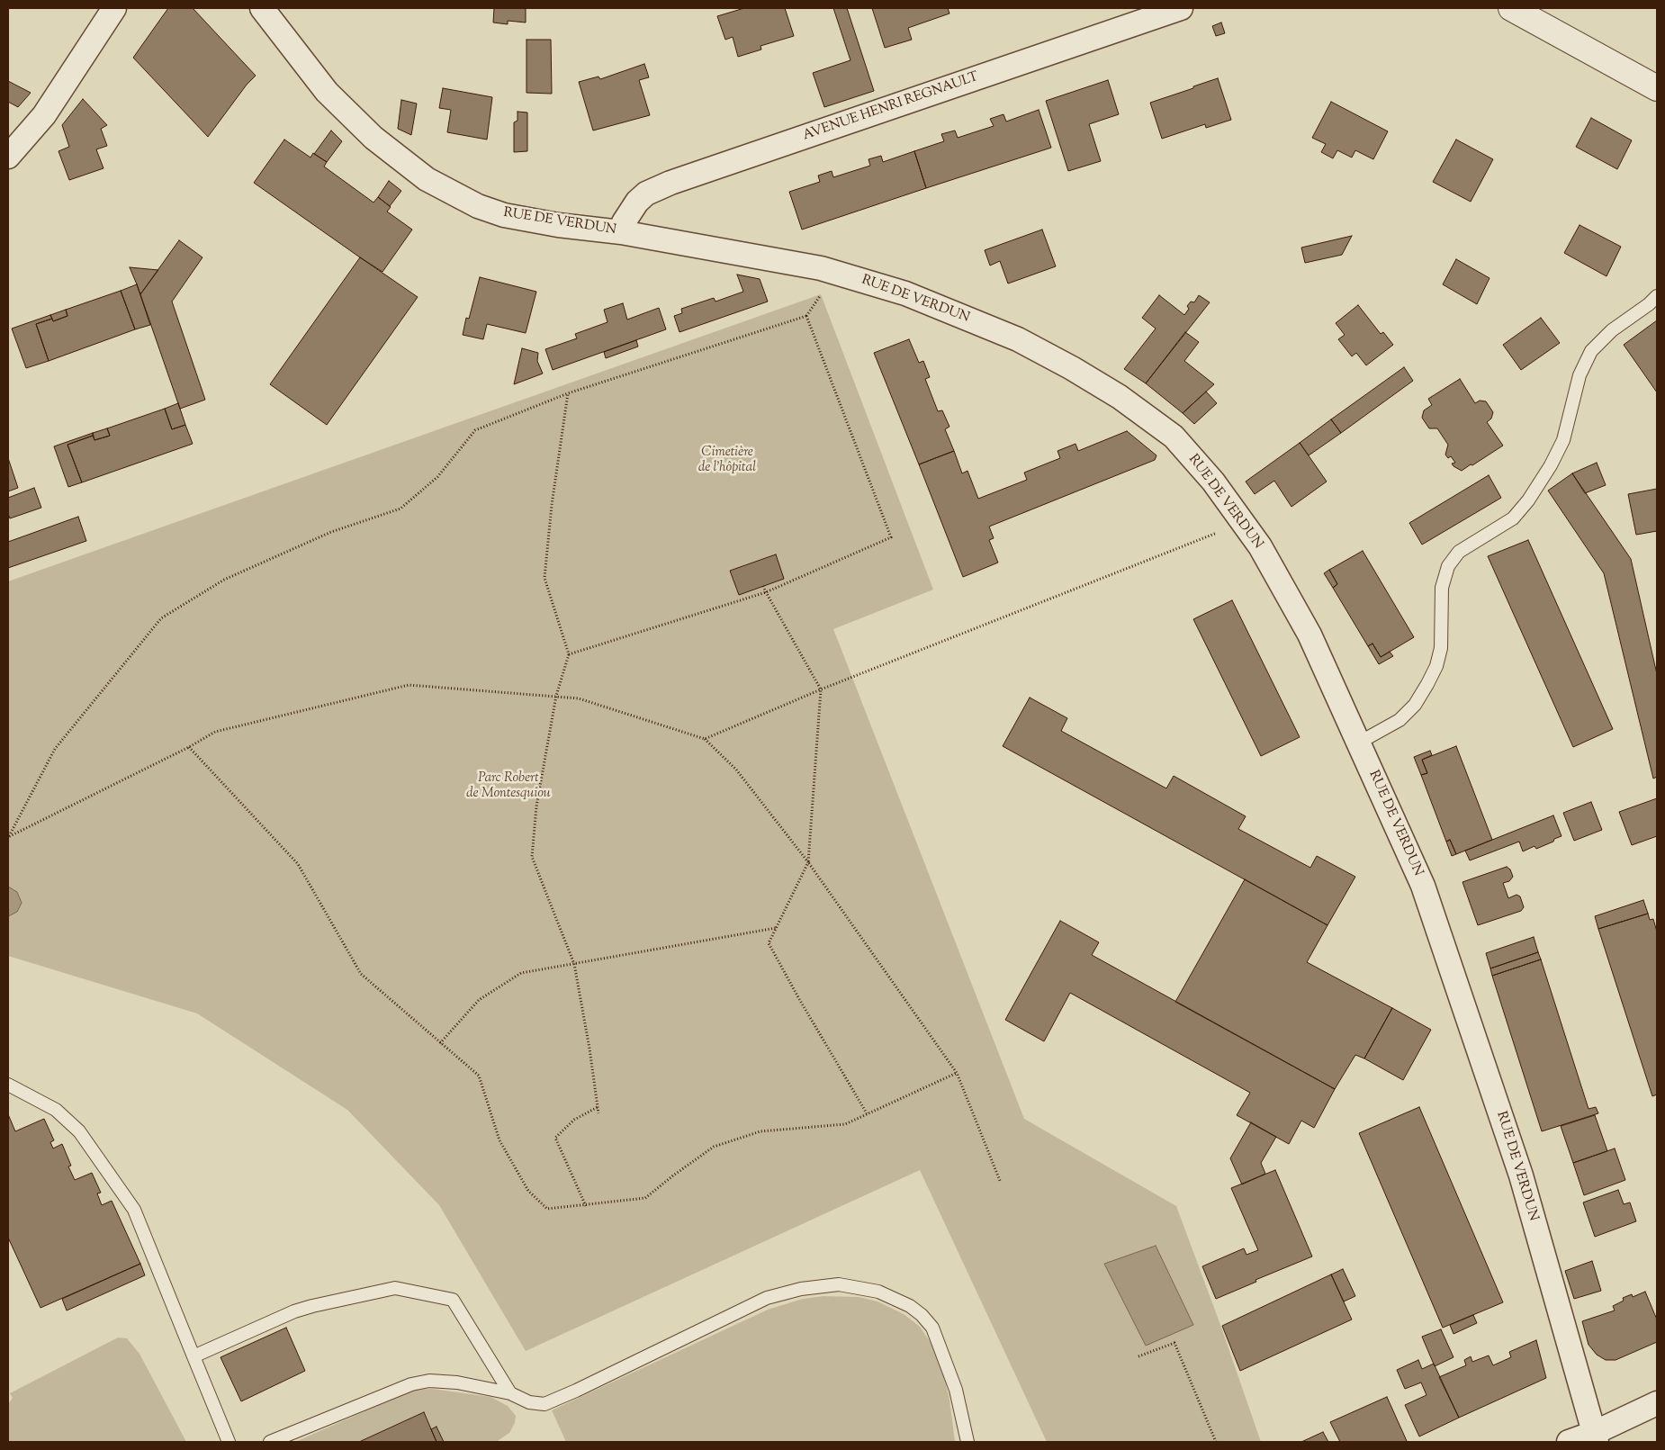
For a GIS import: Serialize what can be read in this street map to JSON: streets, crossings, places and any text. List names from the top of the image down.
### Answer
{
  "streets": {
    "street": ["AVENUE HENRI REGNAULT", "RUE DE VERDUN"]
  },
  "crossings": [
    ["AVENUE HENRI REGNAULT", "RUE DE VERDUN"]
  ],
  "parks": ["Cimetière de l'hôpital", "Parc Robert de Montesquiou"]
}
